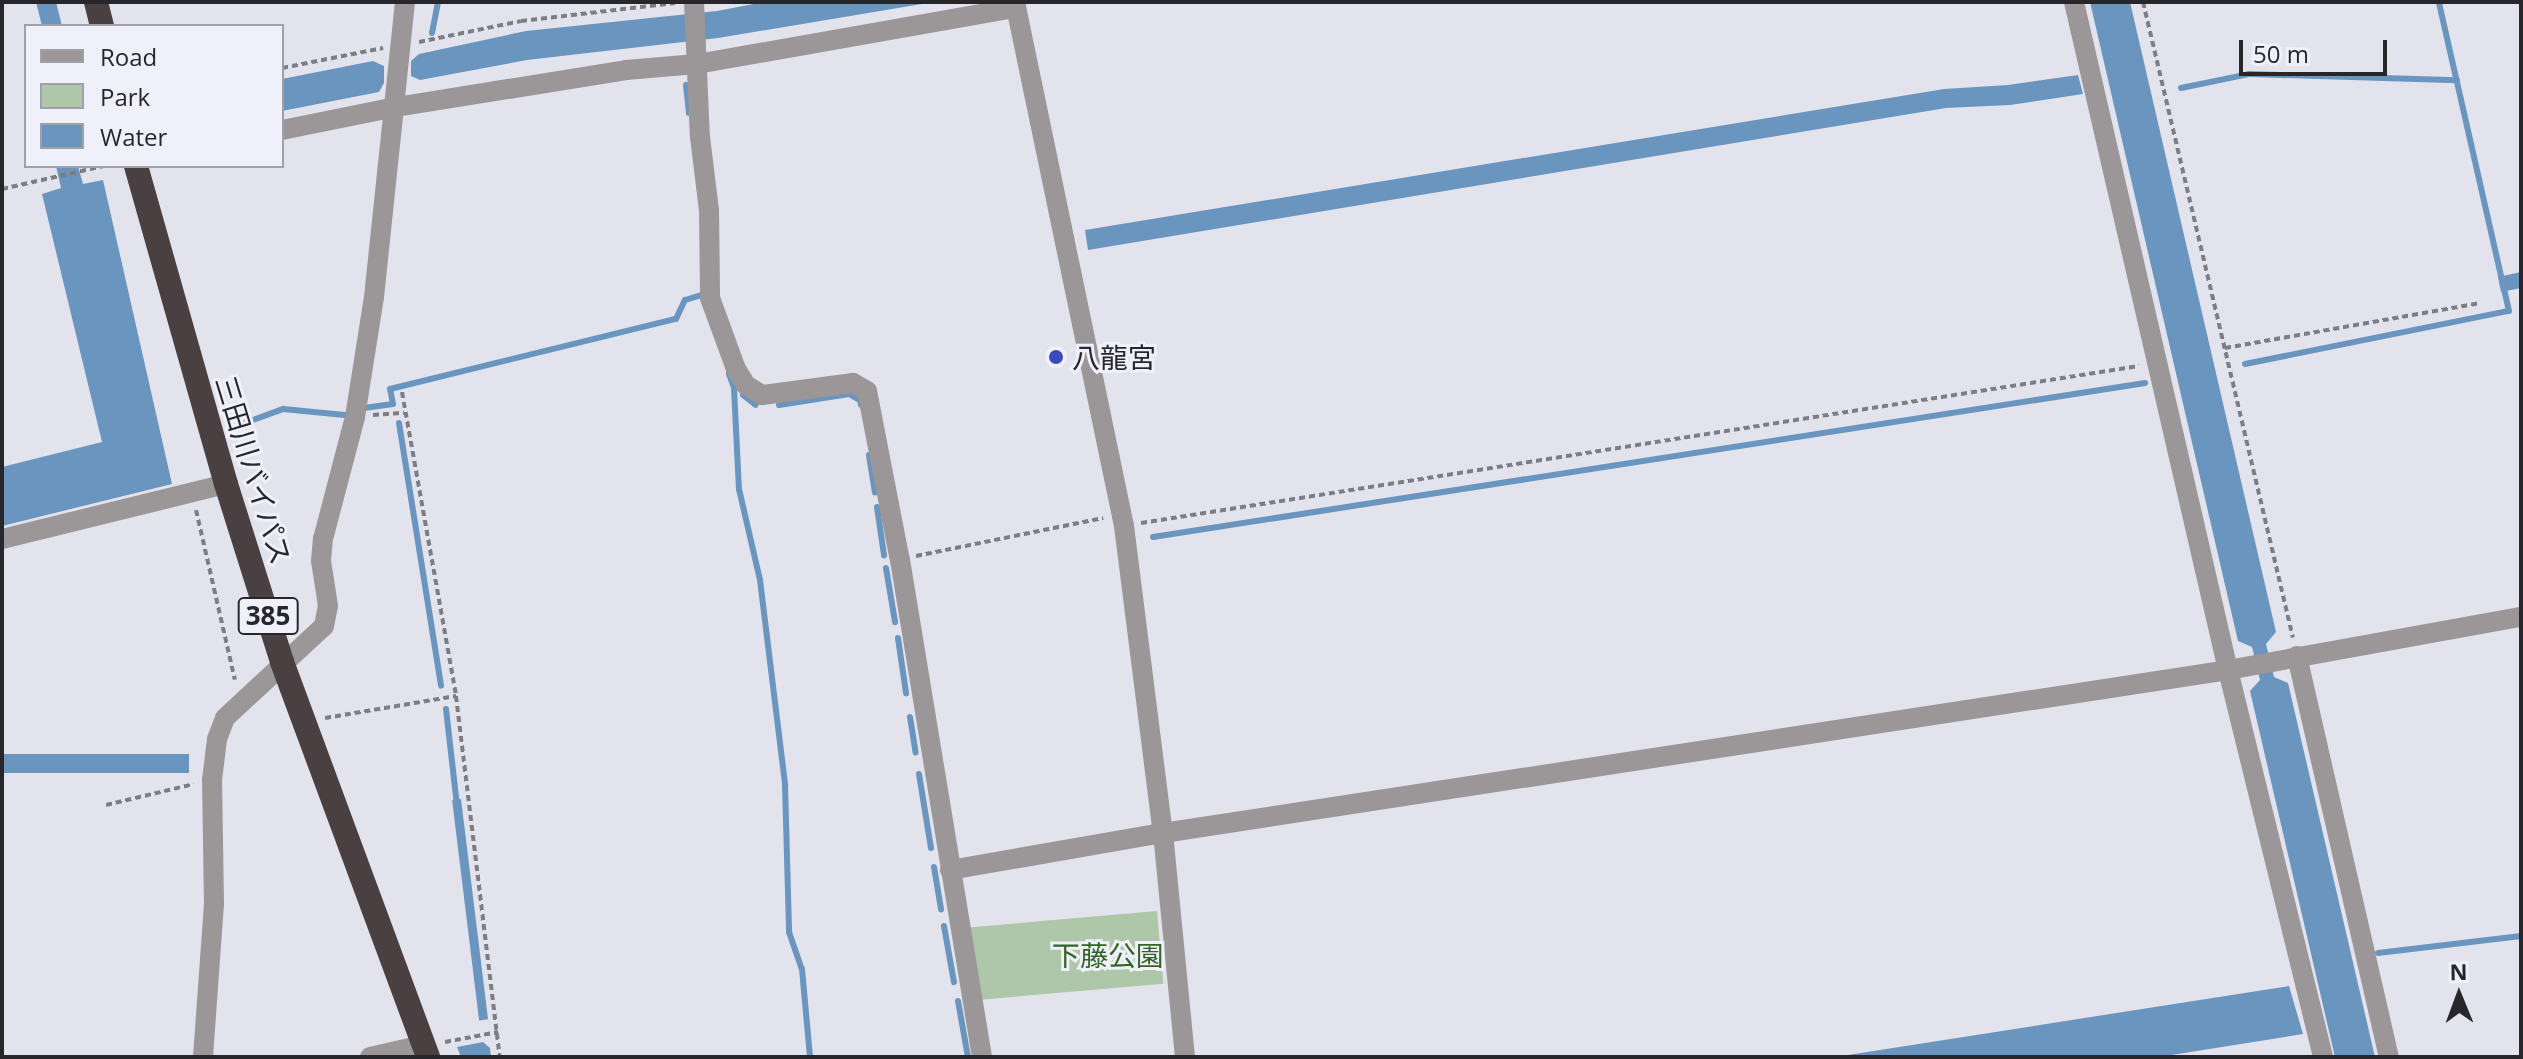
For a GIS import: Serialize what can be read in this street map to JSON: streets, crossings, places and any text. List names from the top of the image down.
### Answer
{
  "streets": {
    "highway": ["三田川バイパス", "385"]
  },
  "parks": ["下藤公園"],
  "places": ["八龍宮"],
  "legend": ["Road", "Park", "Water"],
  "scale_bar": "50 m",
  "north": "top"
}
